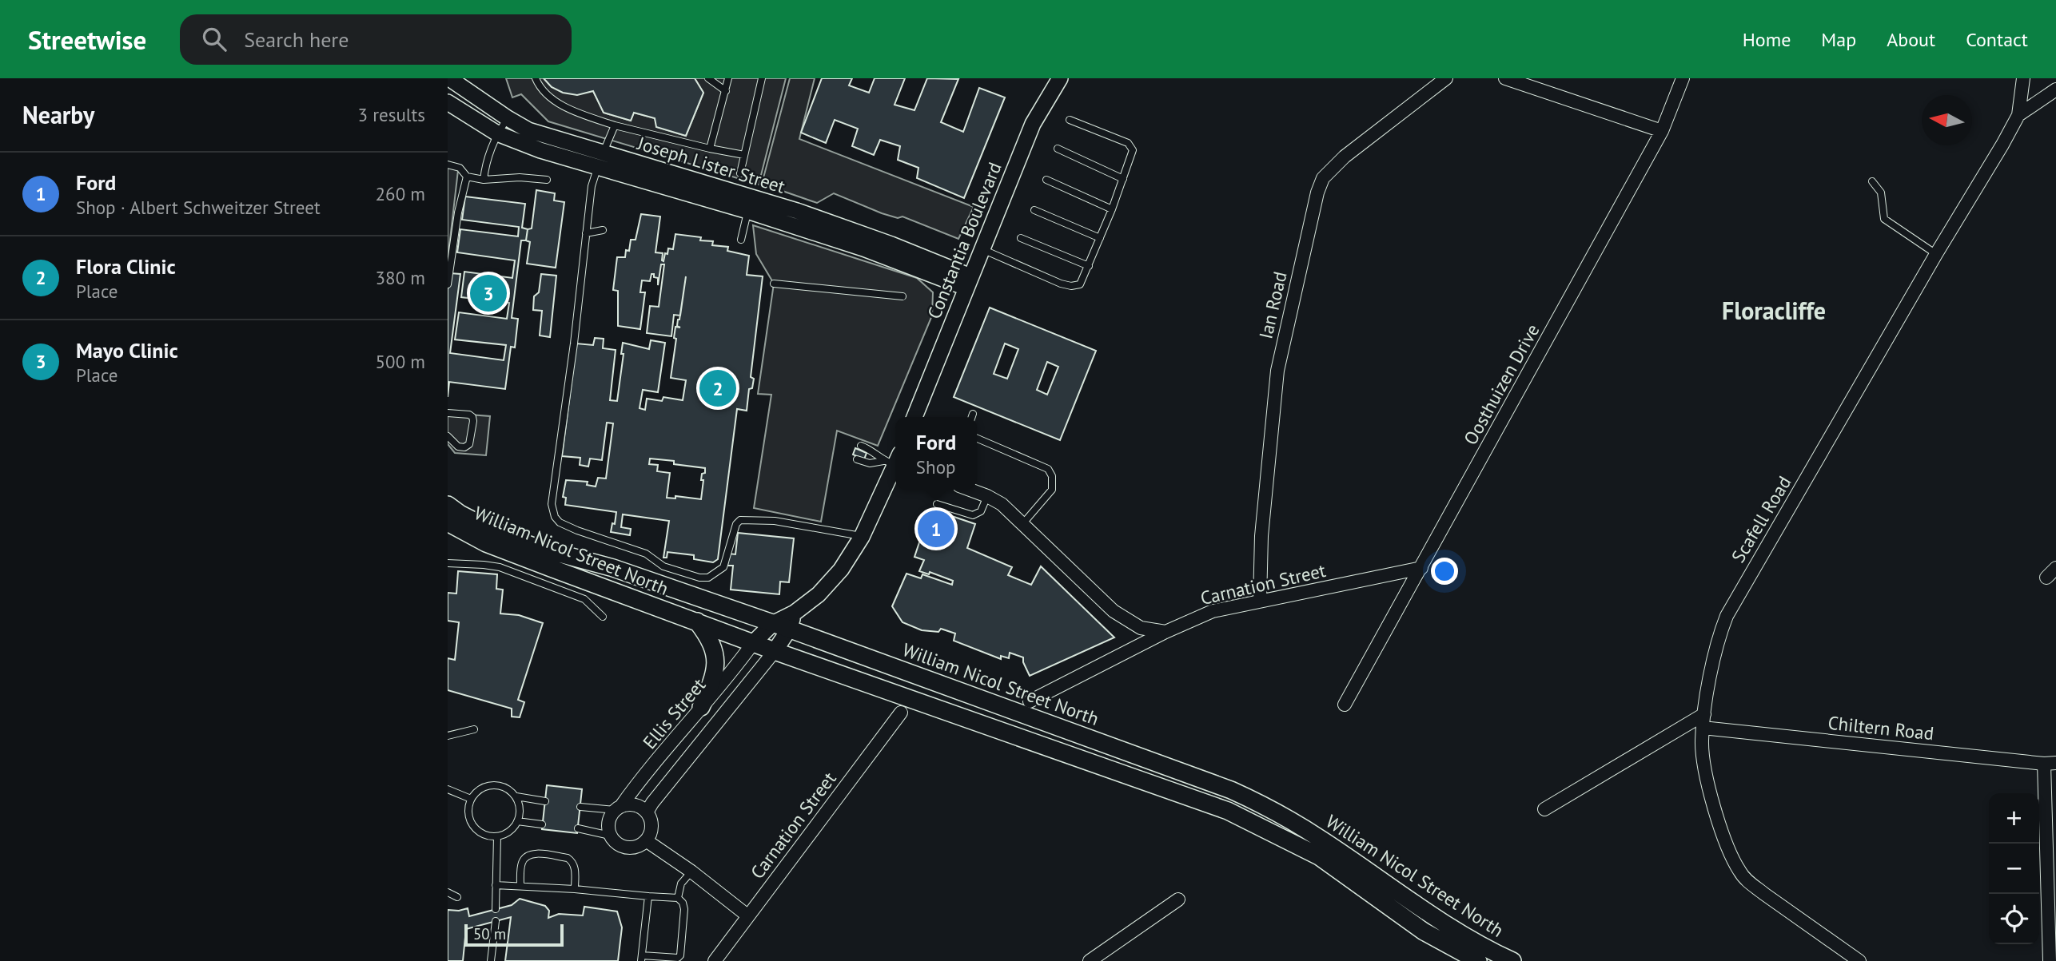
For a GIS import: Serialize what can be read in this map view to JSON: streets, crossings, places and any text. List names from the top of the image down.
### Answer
{
  "streets": {
    "main road": ["William Nicol Street North"],
    "street": [
      "Joseph Lister Street",
      "Constantia Boulevard",
      "Ian Road",
      "Oosthuizen Drive",
      "Scafell Road",
      "Carnation Street",
      "Ellis Street",
      "Chiltern Road"
    ]
  },
  "crossings": [
    ["Joseph Lister Street", "Constantia Boulevard"],
    ["Ian Road", "Carnation Street"],
    ["Oosthuizen Drive", "Carnation Street"],
    ["Scafell Road", "Chiltern Road"],
    ["William Nicol Street North", "Ellis Street"]
  ],
  "districts": ["Floracliffe"],
  "scale_bar": "50 m",
  "north": "left",
  "page": {
    "header": "Streetwise",
    "search": "Search here",
    "nav": [
      "Home",
      "Map",
      "About",
      "Contact"
    ],
    "heading": ["Nearby", "3 results"],
    "list": [
      {
        "mark": "1",
        "name": "Ford",
        "note": "Shop · Albert Schweitzer Street",
        "value": "260 m"
      },
      {
        "mark": "2",
        "name": "Flora Clinic",
        "note": "Place",
        "value": "380 m"
      },
      {
        "mark": "3",
        "name": "Mayo Clinic",
        "note": "Place",
        "value": "500 m"
      }
    ],
    "pins": ["3", "2", "1"],
    "popup": ["Ford", "Shop"],
    "map_buttons": ["+", "−"],
    "scale": "50 m"
  }
}
